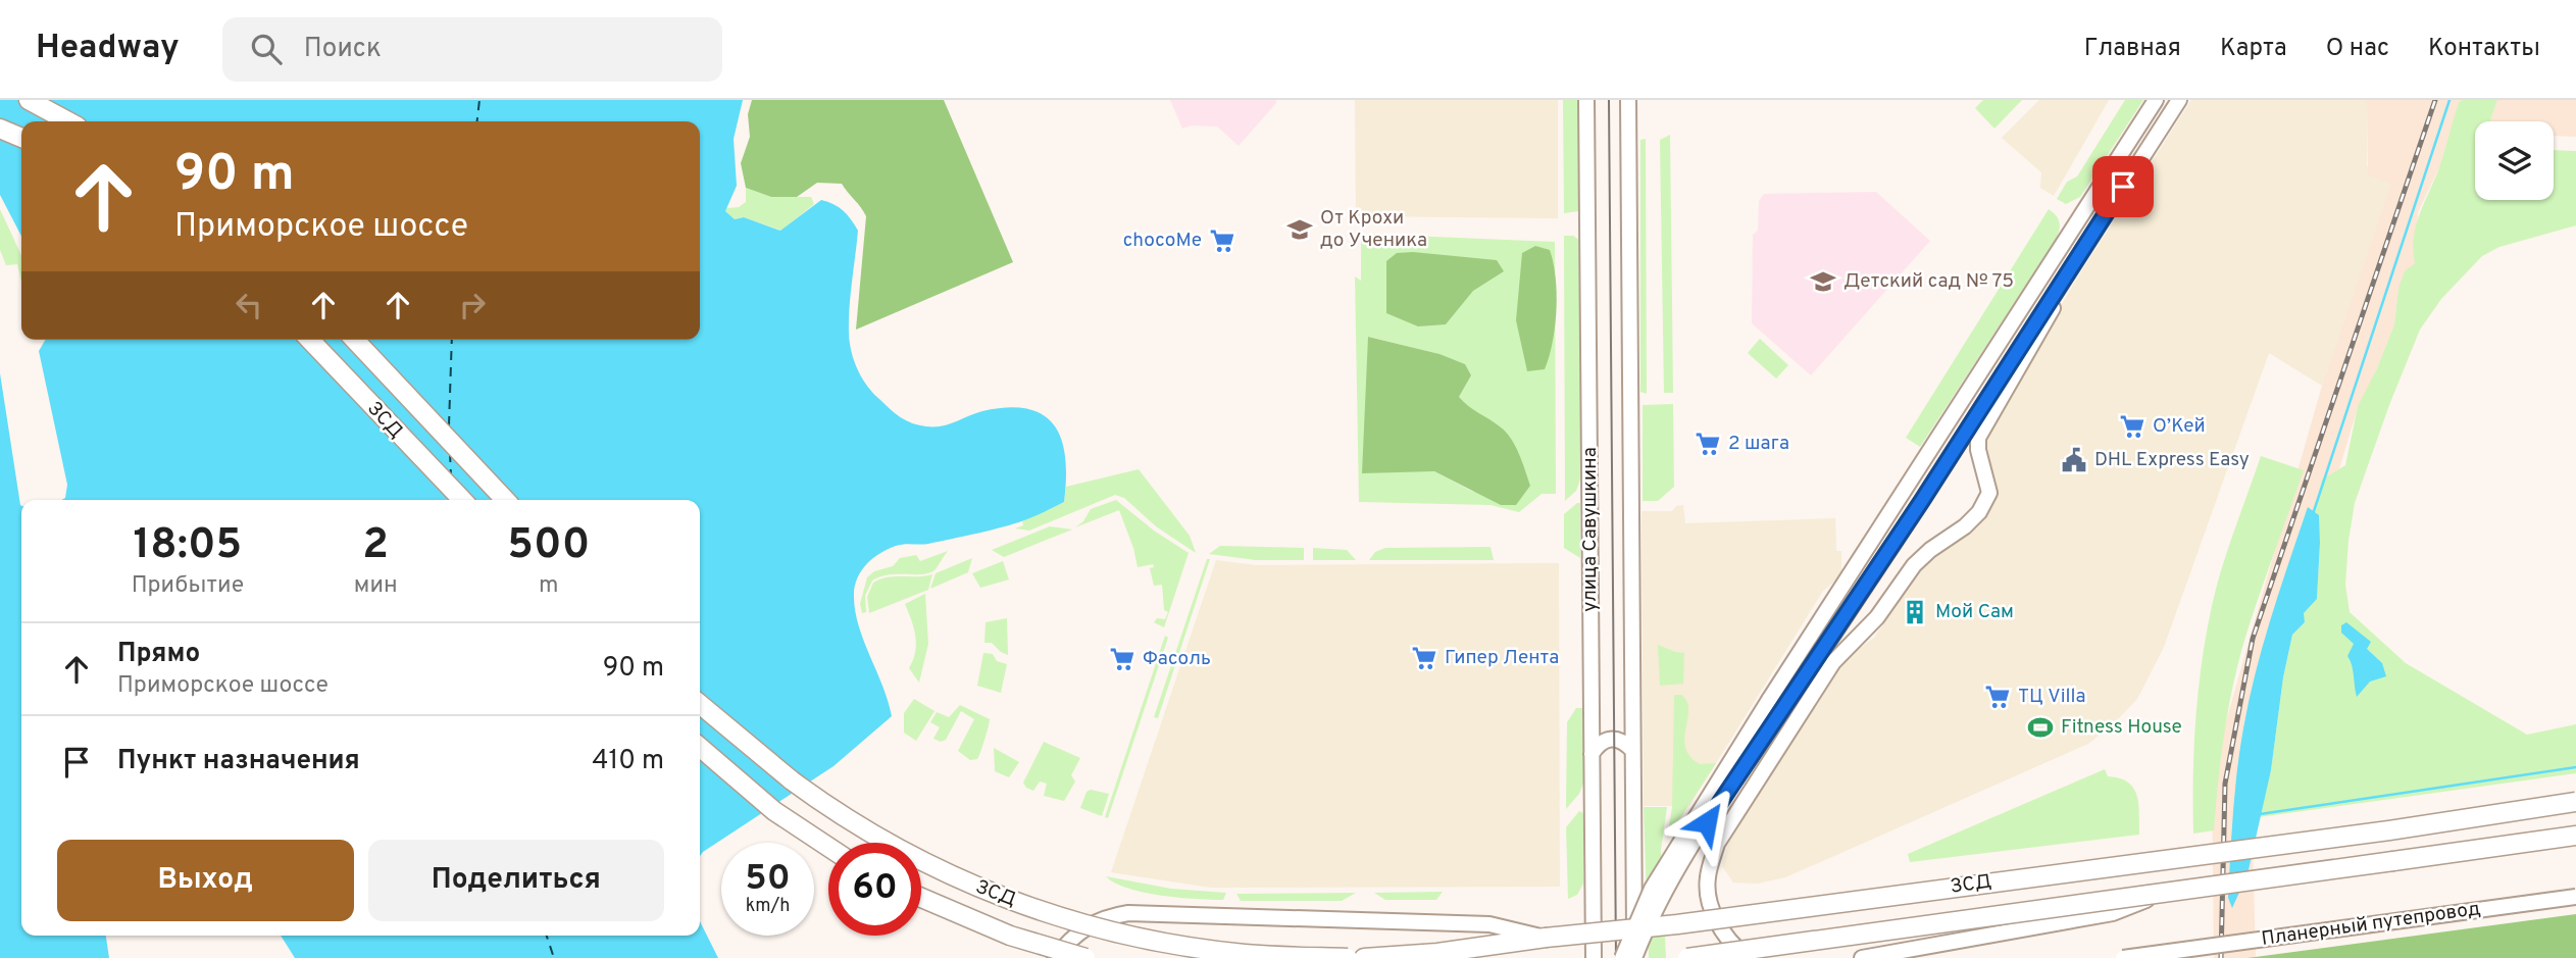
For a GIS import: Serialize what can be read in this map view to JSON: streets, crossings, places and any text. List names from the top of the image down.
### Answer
{
  "streets": {
    "highway": ["ЗСД"],
    "main road": ["улица Савушкина", "Планерный путепровод"]
  },
  "places": {
    "school or university": ["От Крохи до Ученика", "Детский сад № 75"],
    "supermarket": [
      "chocoMe",
      "О’Кей",
      "2 шага",
      "Гипер Лента",
      "Фасоль",
      "ТЦ Villa"
    ],
    "public building": ["DHL Express Easy"],
    "building": ["Мой Сам"],
    "sports": ["Fitness House"]
  },
  "page": {
    "header": "Headway",
    "search": "Поиск",
    "nav": [
      "Главная",
      "Карта",
      "О нас",
      "Контакты"
    ],
    "turn": ["90 m", "Приморское шоссе"],
    "eta": [
      "18:05",
      "Прибытие",
      "2",
      "мин",
      "500",
      "m"
    ],
    "list": [
      {
        "name": "Прямо",
        "note": "Приморское шоссе",
        "value": "90 m"
      },
      {
        "name": "Пункт назначения",
        "value": "410 m"
      }
    ],
    "buttons": ["Выход", "Поделиться"],
    "speed": "50 km/h",
    "limit": "60"
  }
}
